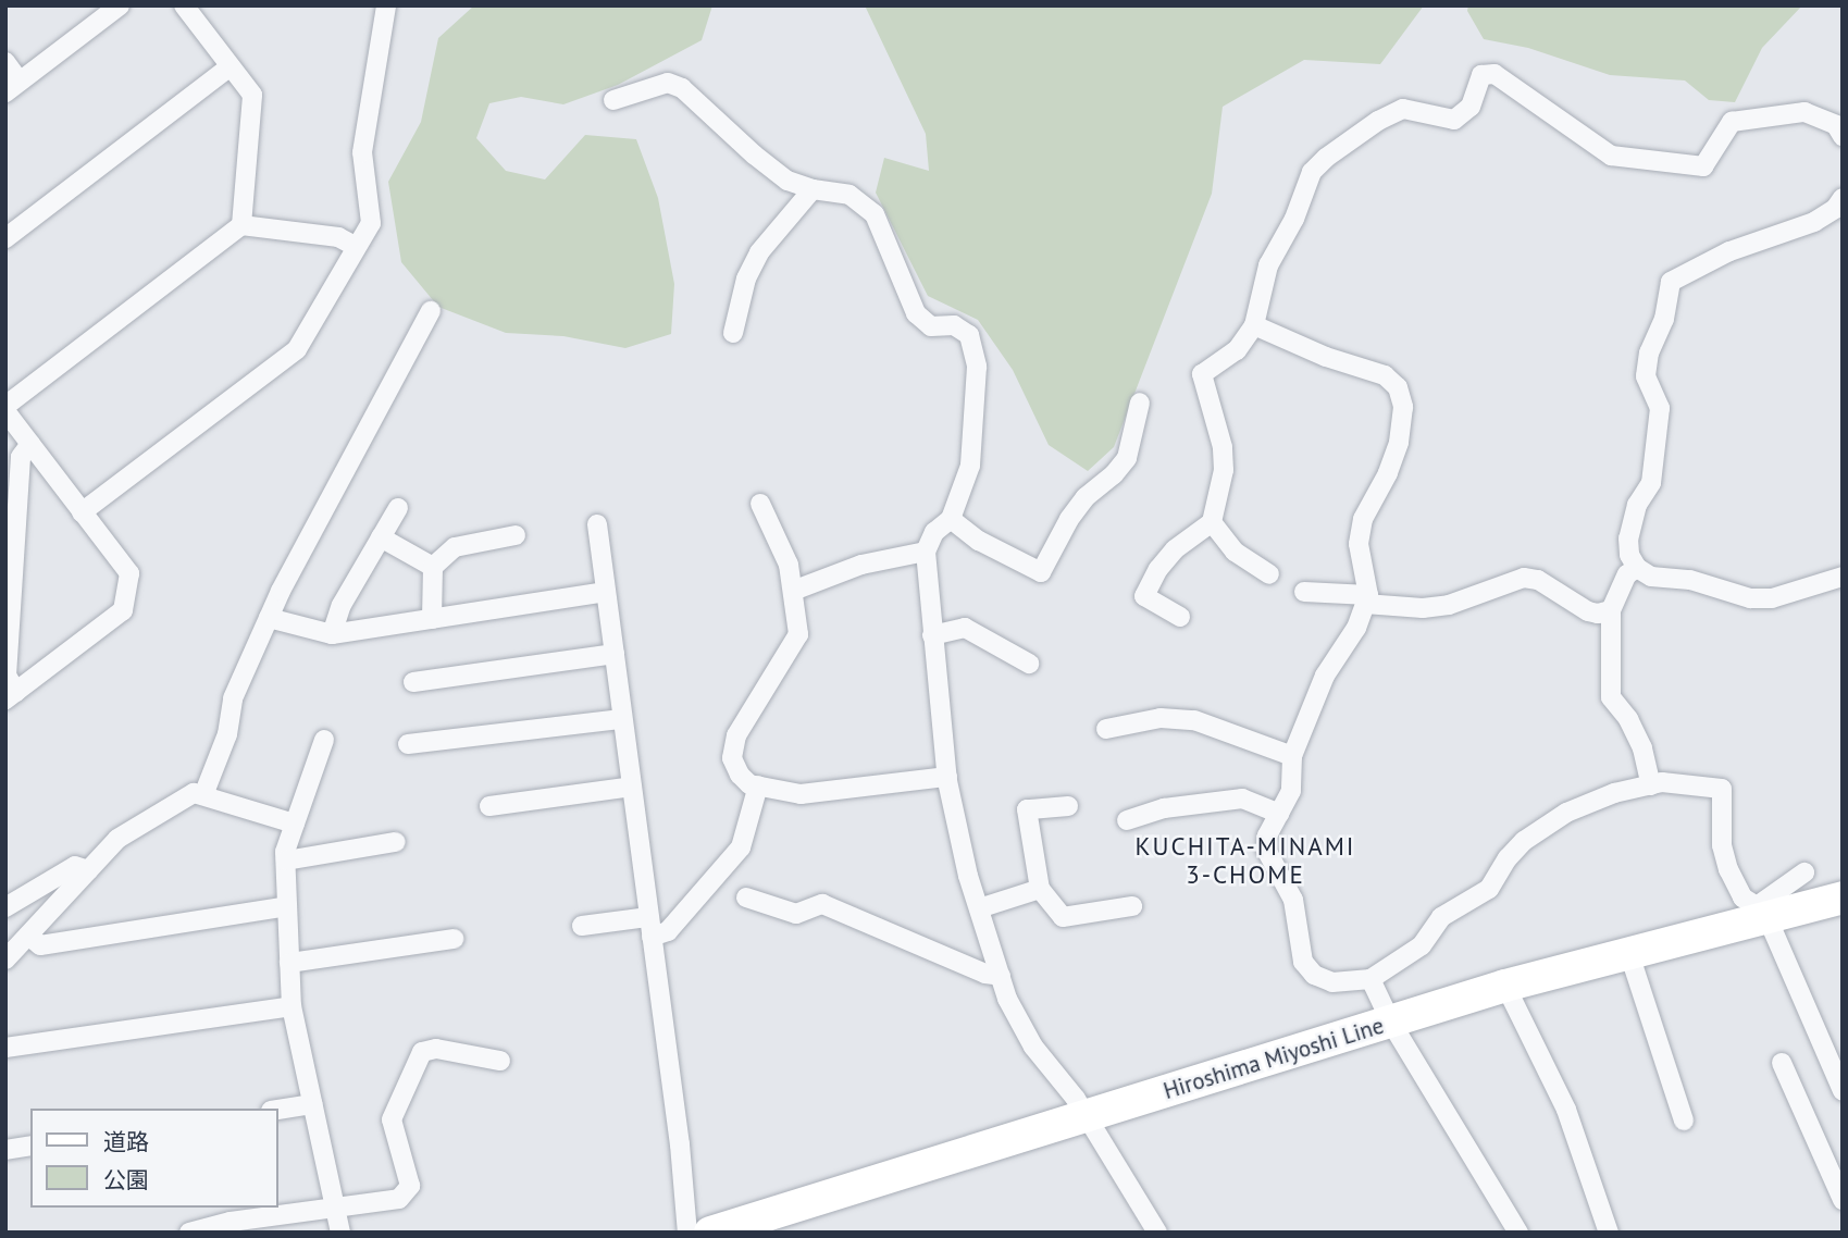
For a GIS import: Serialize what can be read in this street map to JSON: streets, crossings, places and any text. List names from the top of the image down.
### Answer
{
  "streets": {
    "main road": ["Hiroshima Miyoshi Line"]
  },
  "districts": ["KUCHITA-MINAMI 3-CHOME"],
  "legend": ["道路", "公園"]
}
